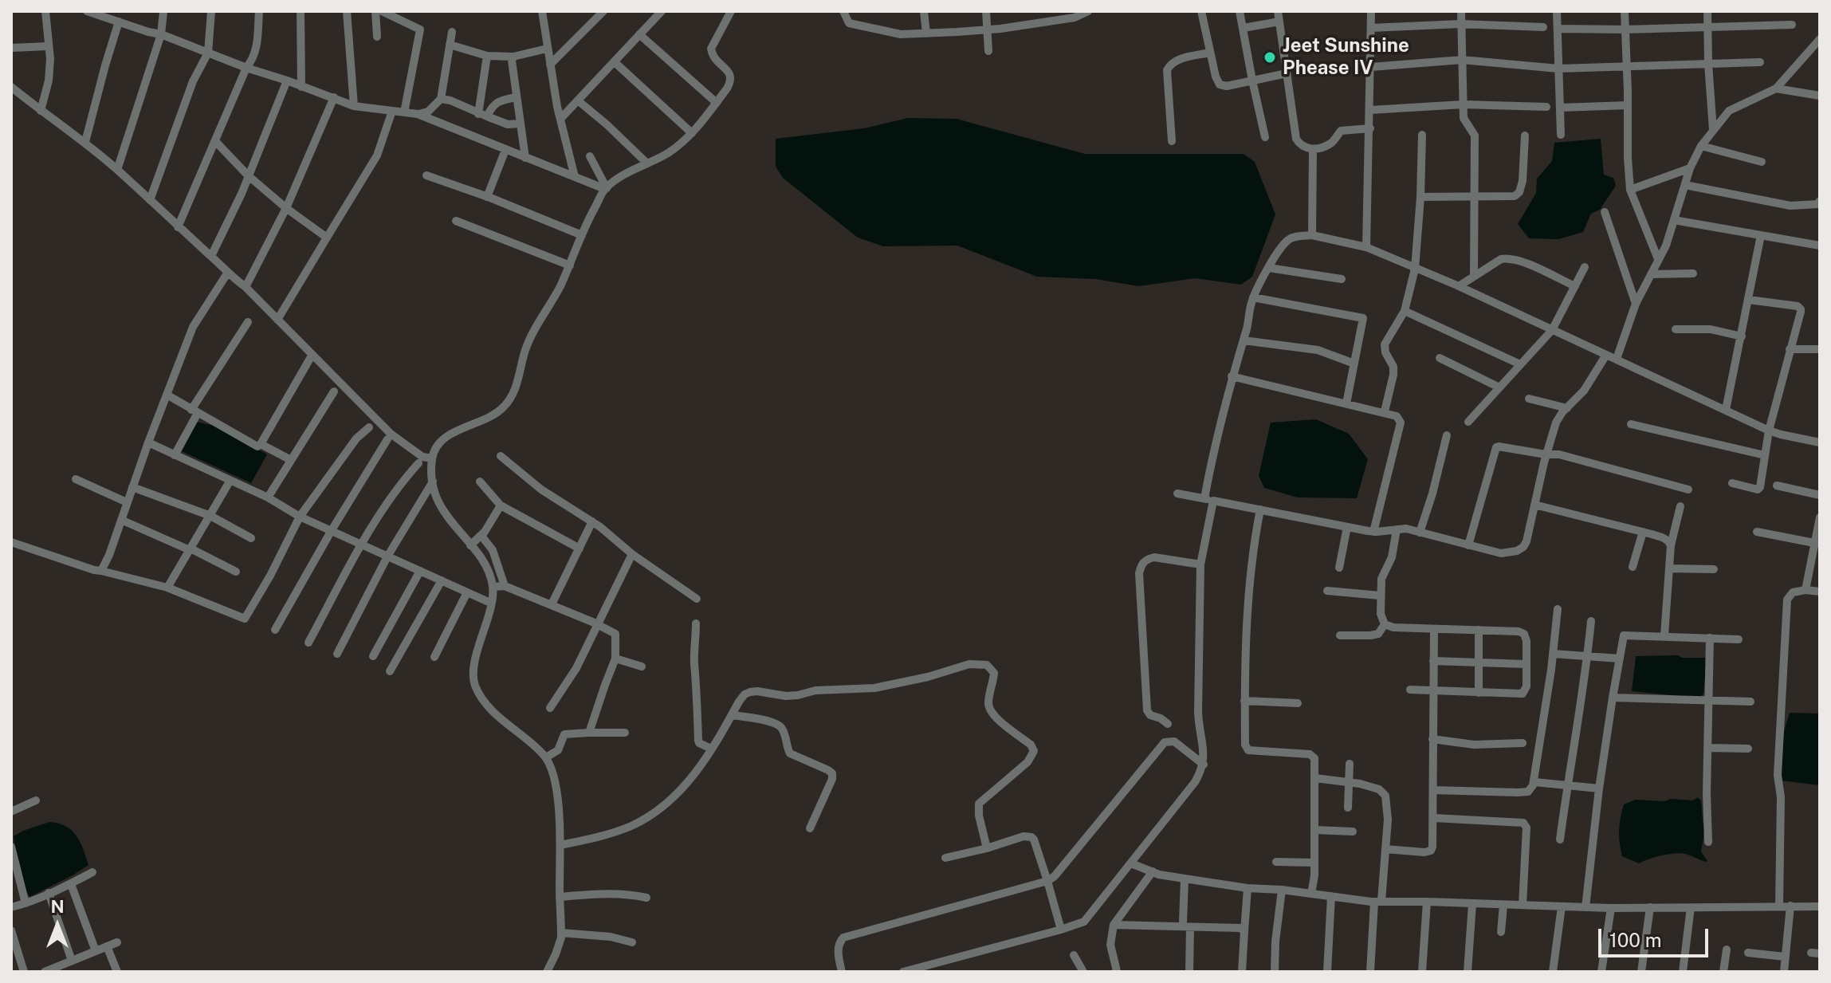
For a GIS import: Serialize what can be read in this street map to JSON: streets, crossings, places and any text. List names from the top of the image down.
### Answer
{
  "places": ["Jeet Sunshine Phease IV"],
  "scale_bar": "100 m",
  "north": "top"
}
